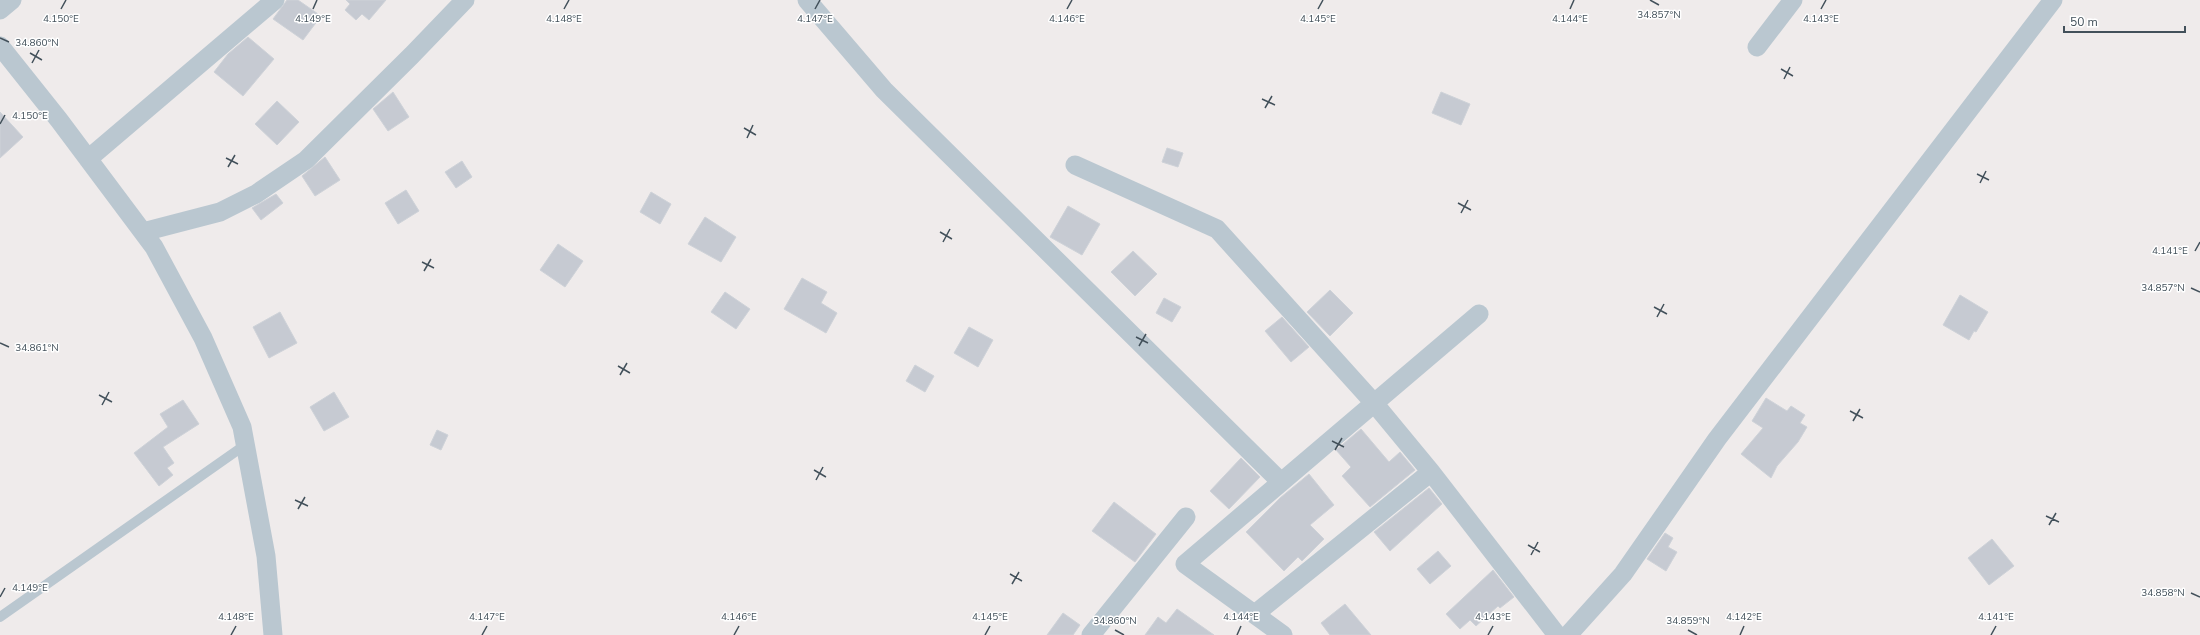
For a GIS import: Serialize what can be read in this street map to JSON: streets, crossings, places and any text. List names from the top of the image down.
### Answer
{
  "scale_bar": "50 m",
  "coordinates": [
    "34.857°N",
    "4.150°E",
    "4.149°E",
    "4.148°E",
    "4.147°E",
    "4.146°E",
    "4.145°E",
    "4.144°E",
    "4.143°E",
    "34.860°N",
    "4.141°E",
    "34.861°N",
    "34.858°N",
    "4.142°E",
    "34.859°N"
  ]
}
